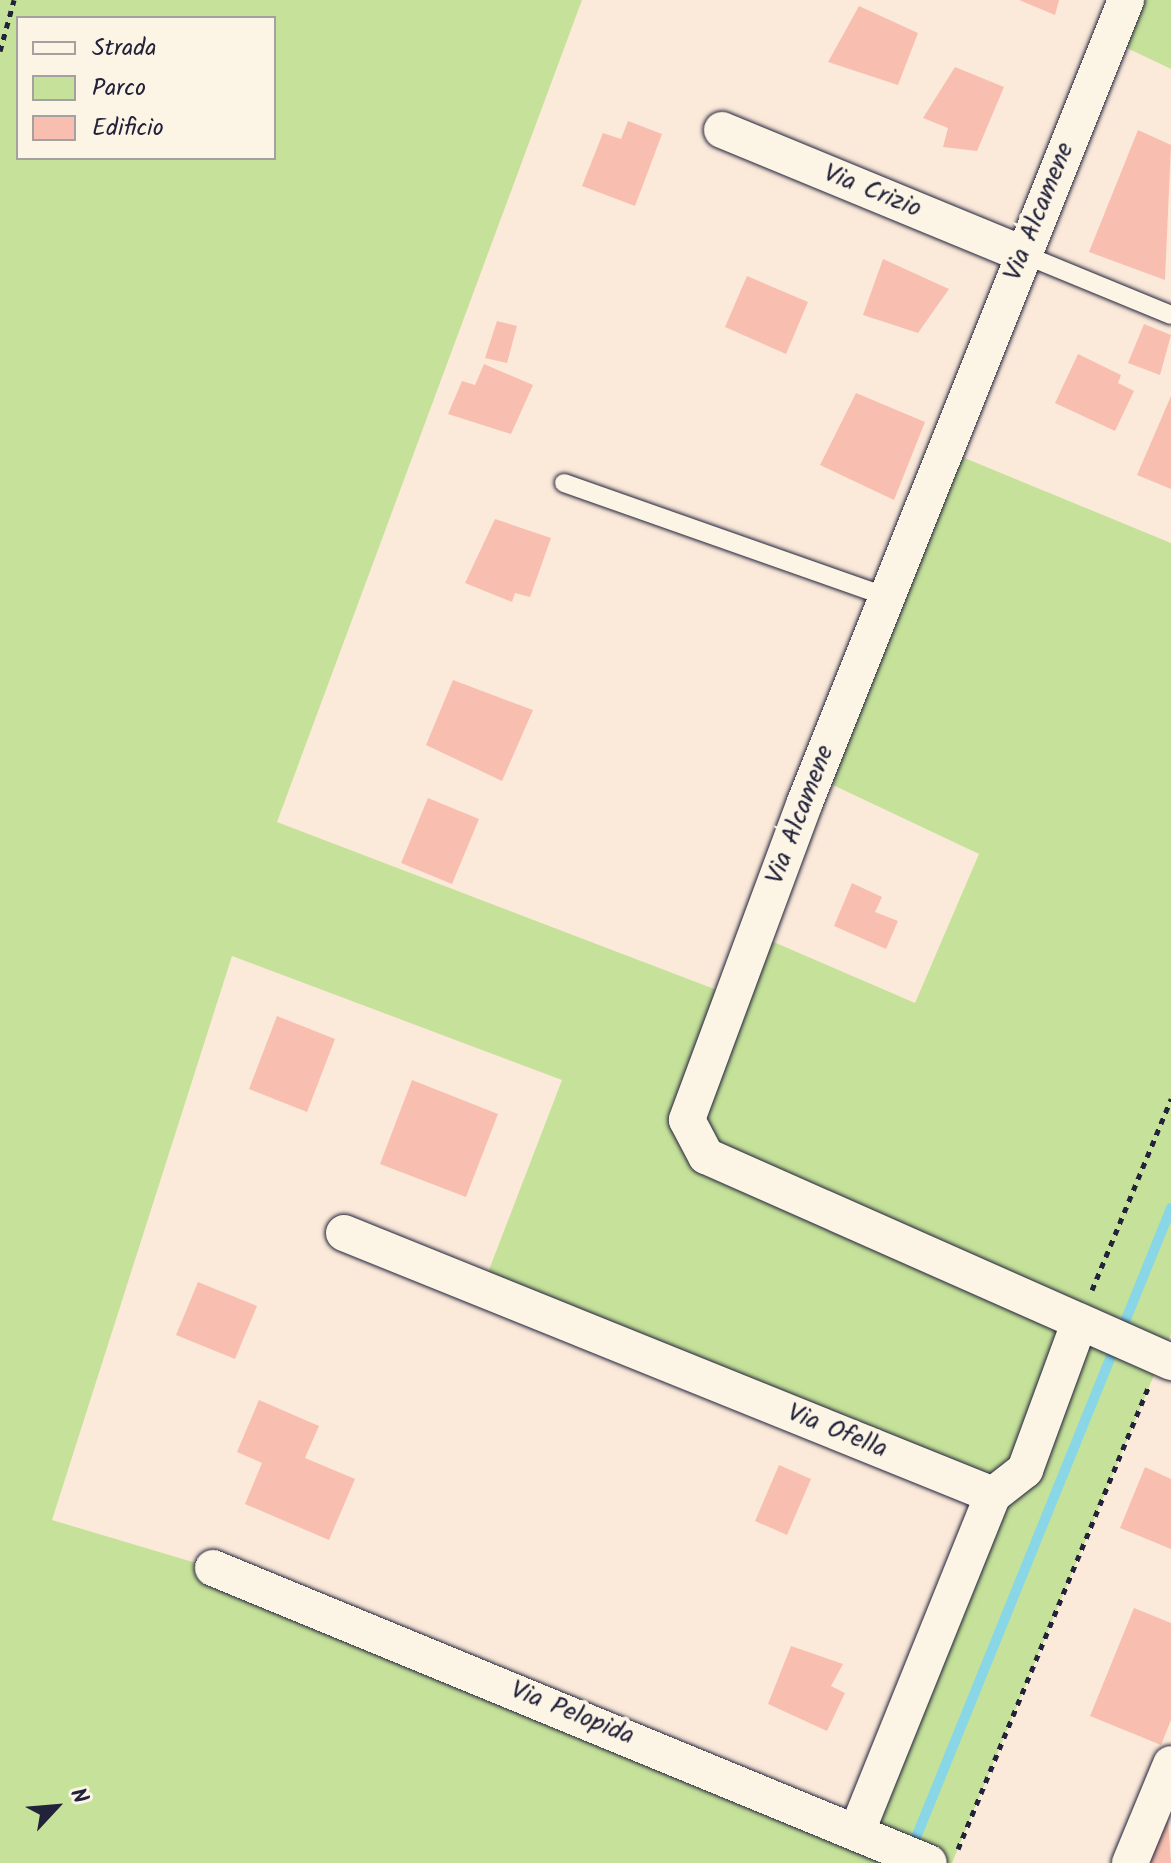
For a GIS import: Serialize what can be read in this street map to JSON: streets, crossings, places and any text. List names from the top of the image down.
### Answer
{
  "streets": {
    "street": [
      "Via Crizio",
      "Via Alcamene",
      "Via Ofella",
      "Via Pelopida"
    ]
  },
  "crossings": [
    ["Via Crizio", "Via Alcamene"]
  ],
  "legend": ["Strada", "Parco", "Edificio"],
  "north": "top right"
}
